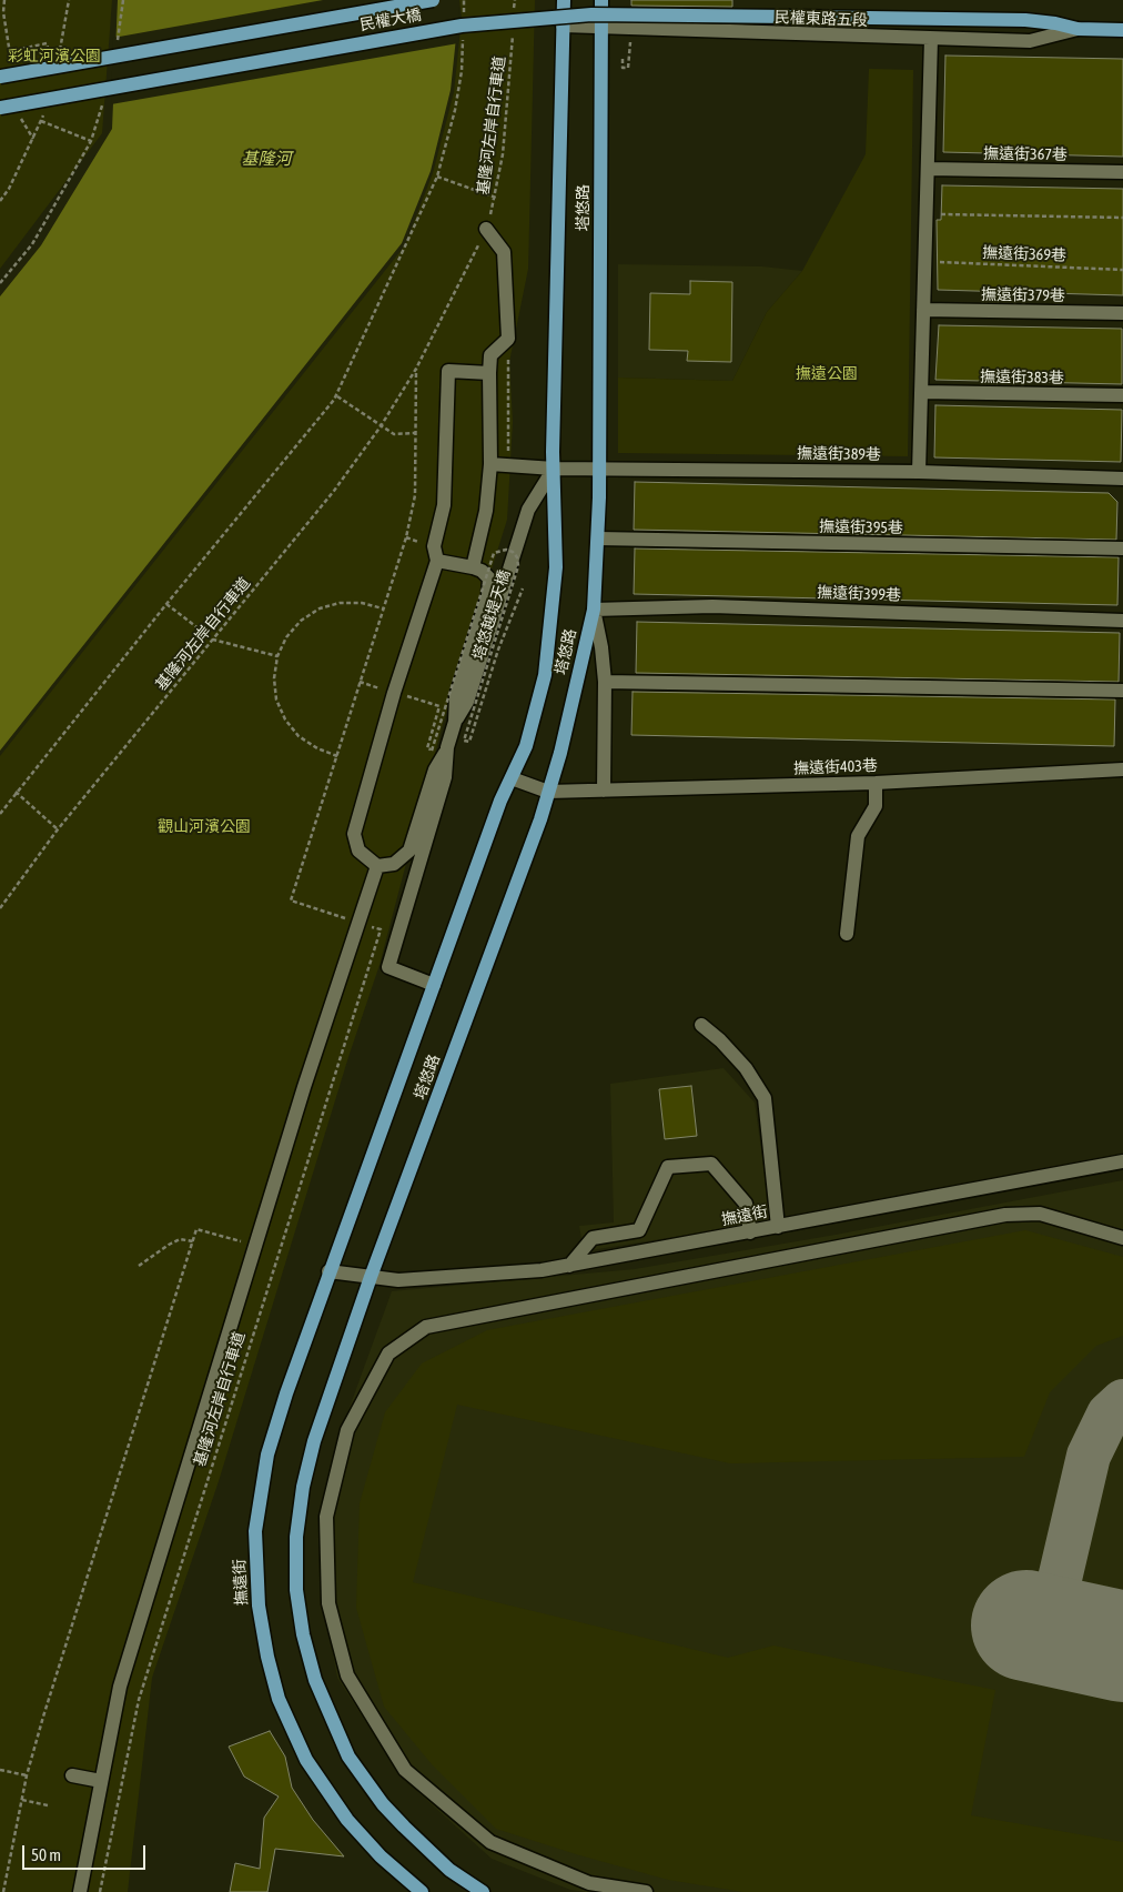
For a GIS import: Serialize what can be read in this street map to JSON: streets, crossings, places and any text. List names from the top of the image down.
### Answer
{
  "streets": {
    "main road": [
      "民權東路五段",
      "民權大橋",
      "塔悠路",
      "撫遠街"
    ],
    "street": [
      "撫遠街367巷",
      "撫遠街379巷",
      "撫遠街383巷",
      "撫遠街389巷",
      "撫遠街395巷",
      "撫遠街399巷",
      "撫遠街403巷"
    ],
    "path": ["基隆河左岸自行車道", "撫遠街369巷", "塔悠越堤天橋"]
  },
  "crossings": [
    ["民權東路五段", "民權大橋"],
    ["民權東路五段", "塔悠路"],
    ["塔悠路", "撫遠街389巷"],
    ["塔悠路", "撫遠街395巷"],
    ["塔悠路", "撫遠街399巷"],
    ["塔悠路", "撫遠街403巷"],
    ["塔悠路", "撫遠街"]
  ],
  "water": ["基隆河"],
  "parks": ["彩虹河濱公園", "撫遠公園", "觀山河濱公園"],
  "scale_bar": "50 m"
}
